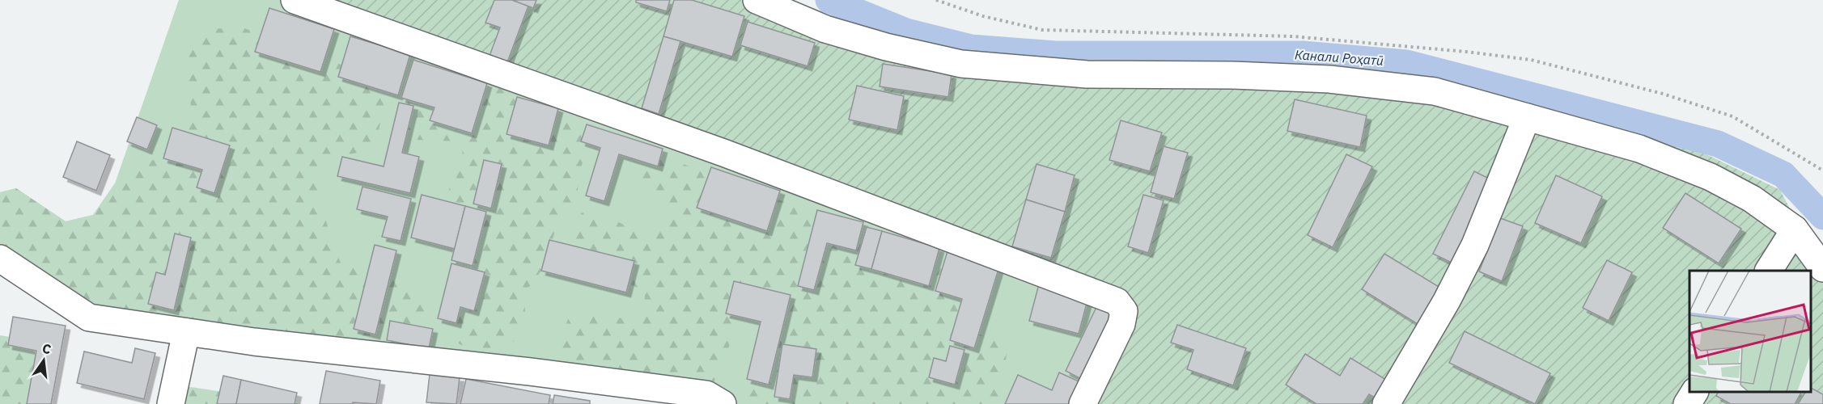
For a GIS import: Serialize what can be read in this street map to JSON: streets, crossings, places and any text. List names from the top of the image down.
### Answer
{
  "water": ["Канали Роҳатӣ"],
  "north": "top"
}
